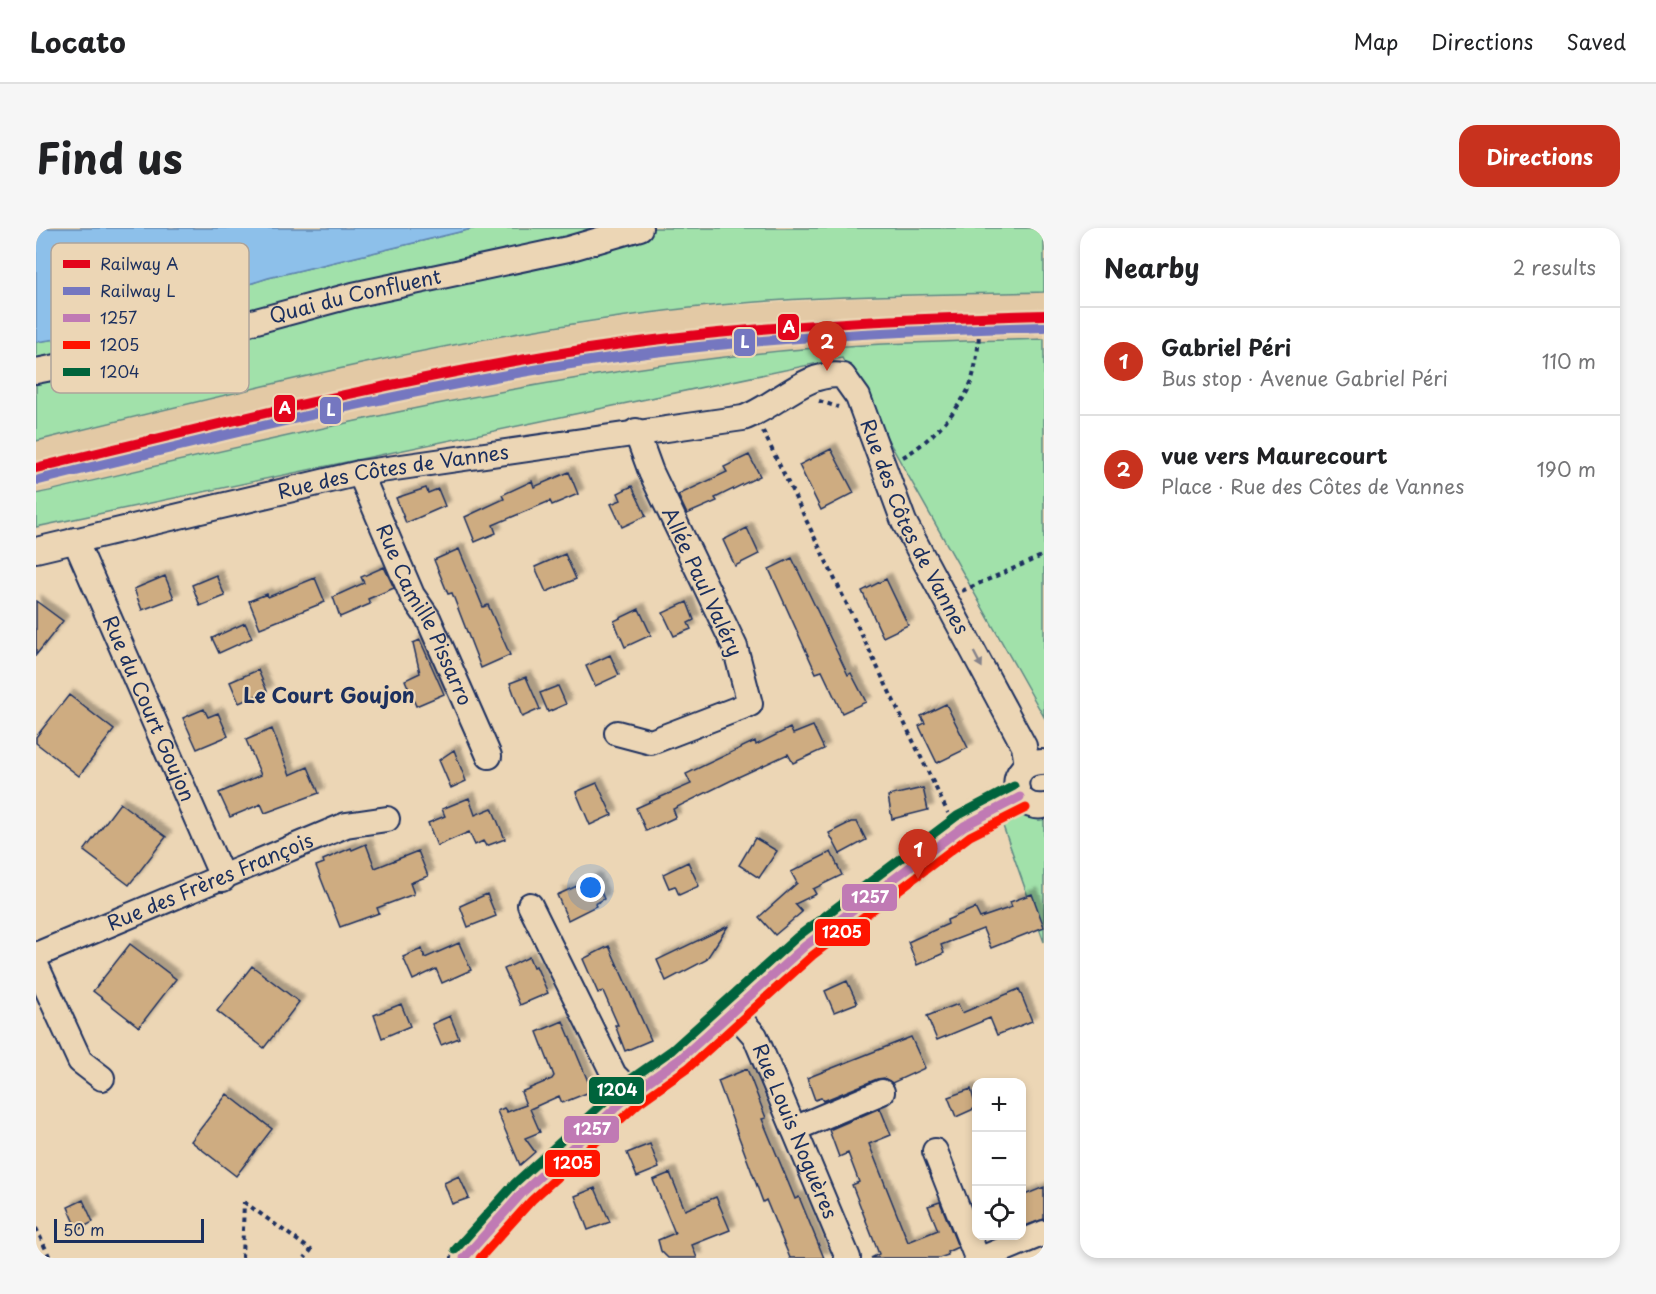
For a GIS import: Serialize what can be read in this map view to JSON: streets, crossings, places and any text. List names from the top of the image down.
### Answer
{
  "streets": {
    "street": [
      "Quai du Confluent",
      "Rue des Côtes de Vannes",
      "Allée Paul Valéry",
      "Rue Camille Pissarro",
      "Rue du Court Goujon",
      "Rue des Frères François",
      "Rue Louis Noguères"
    ]
  },
  "crossings": [
    ["Rue des Côtes de Vannes", "Allée Paul Valéry"],
    ["Rue des Côtes de Vannes", "Rue Camille Pissarro"],
    ["Rue des Côtes de Vannes", "Rue du Court Goujon"],
    ["Rue du Court Goujon", "Rue des Frères François"]
  ],
  "districts": ["Le Court Goujon"],
  "lines": [
    "rail line A",
    "rail line L",
    "transit line 1204",
    "transit line 1257",
    "transit line 1205"
  ],
  "legend": [
    "Railway A",
    "Railway L",
    "1257",
    "1205",
    "1204"
  ],
  "scale_bar": "50 m",
  "page": {
    "header": "Locato",
    "nav": ["Map", "Directions", "Saved"],
    "title": "Find us",
    "buttons": "Directions",
    "heading": ["Nearby", "2 results"],
    "list": [
      {
        "mark": "1",
        "name": "Gabriel Péri",
        "note": "Bus stop · Avenue Gabriel Péri",
        "value": "110 m"
      },
      {
        "mark": "2",
        "name": "vue vers Maurecourt",
        "note": "Place · Rue des Côtes de Vannes",
        "value": "190 m"
      }
    ],
    "pins": ["2", "1"],
    "map_buttons": ["+", "−"],
    "scale": "50 m"
  }
}
